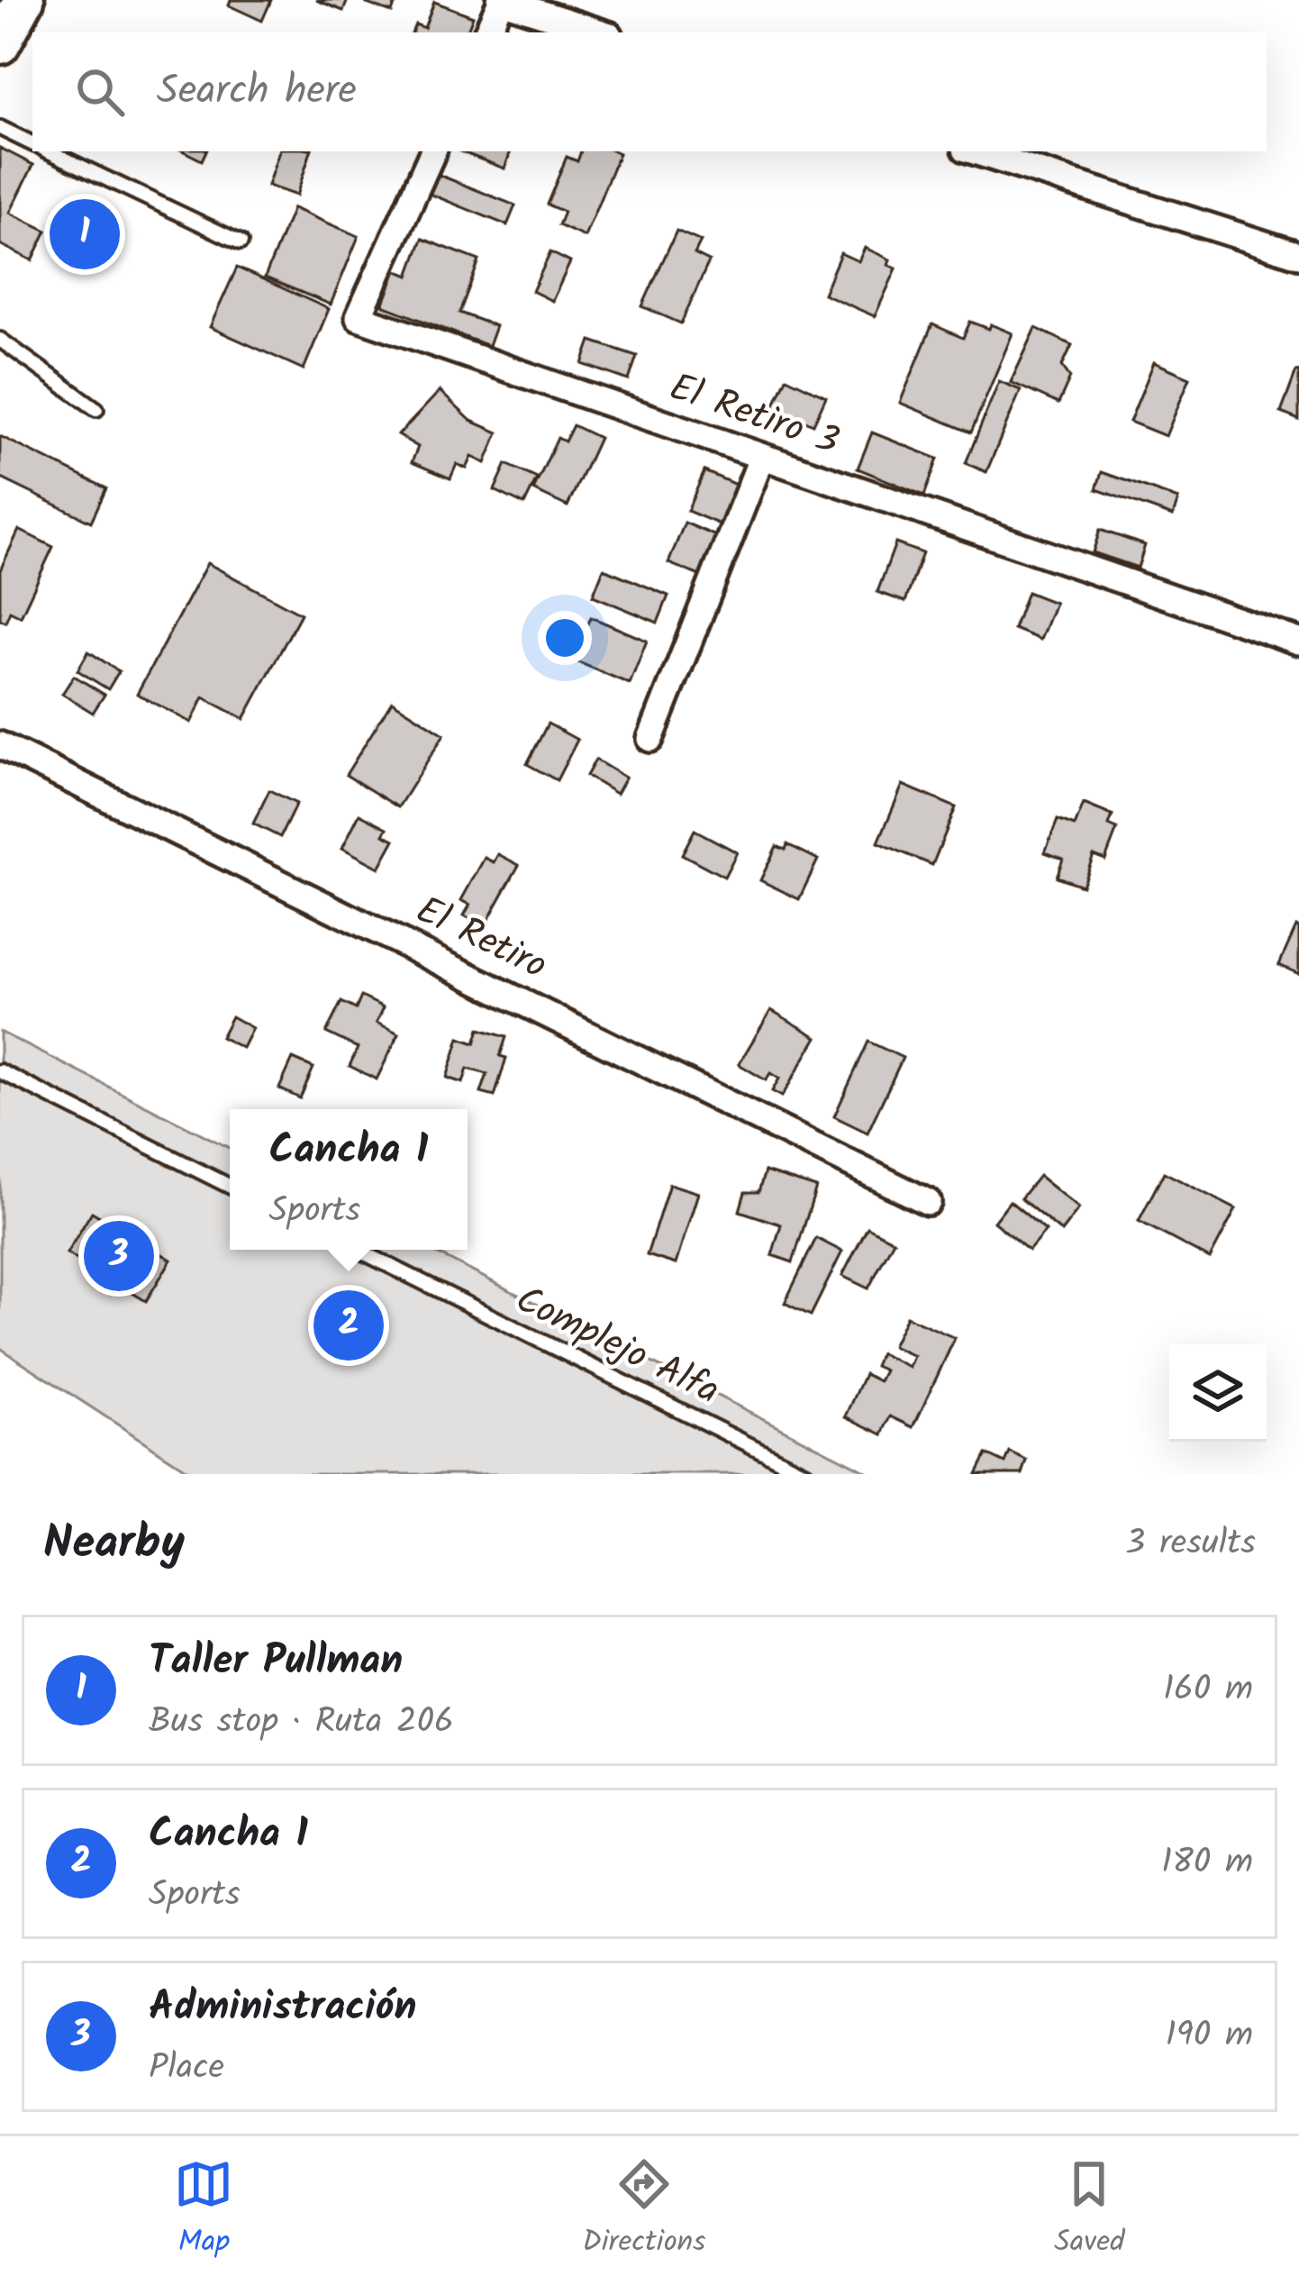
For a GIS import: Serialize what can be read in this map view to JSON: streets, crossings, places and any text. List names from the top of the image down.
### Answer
{
  "streets": {
    "street": ["El Retiro 3", "El Retiro"],
    "lane": ["Complejo Alfa"]
  },
  "page": {
    "search": "Search here",
    "pins": ["1", "3", "2"],
    "popup": ["Cancha 1", "Sports"],
    "heading": ["Nearby", "3 results"],
    "list": [
      {
        "mark": "1",
        "name": "Taller Pullman",
        "note": "Bus stop · Ruta 206",
        "value": "160 m"
      },
      {
        "mark": "2",
        "name": "Cancha 1",
        "note": "Sports",
        "value": "180 m"
      },
      {
        "mark": "3",
        "name": "Administración",
        "note": "Place",
        "value": "190 m"
      }
    ],
    "nav": ["Map", "Directions", "Saved"]
  }
}
